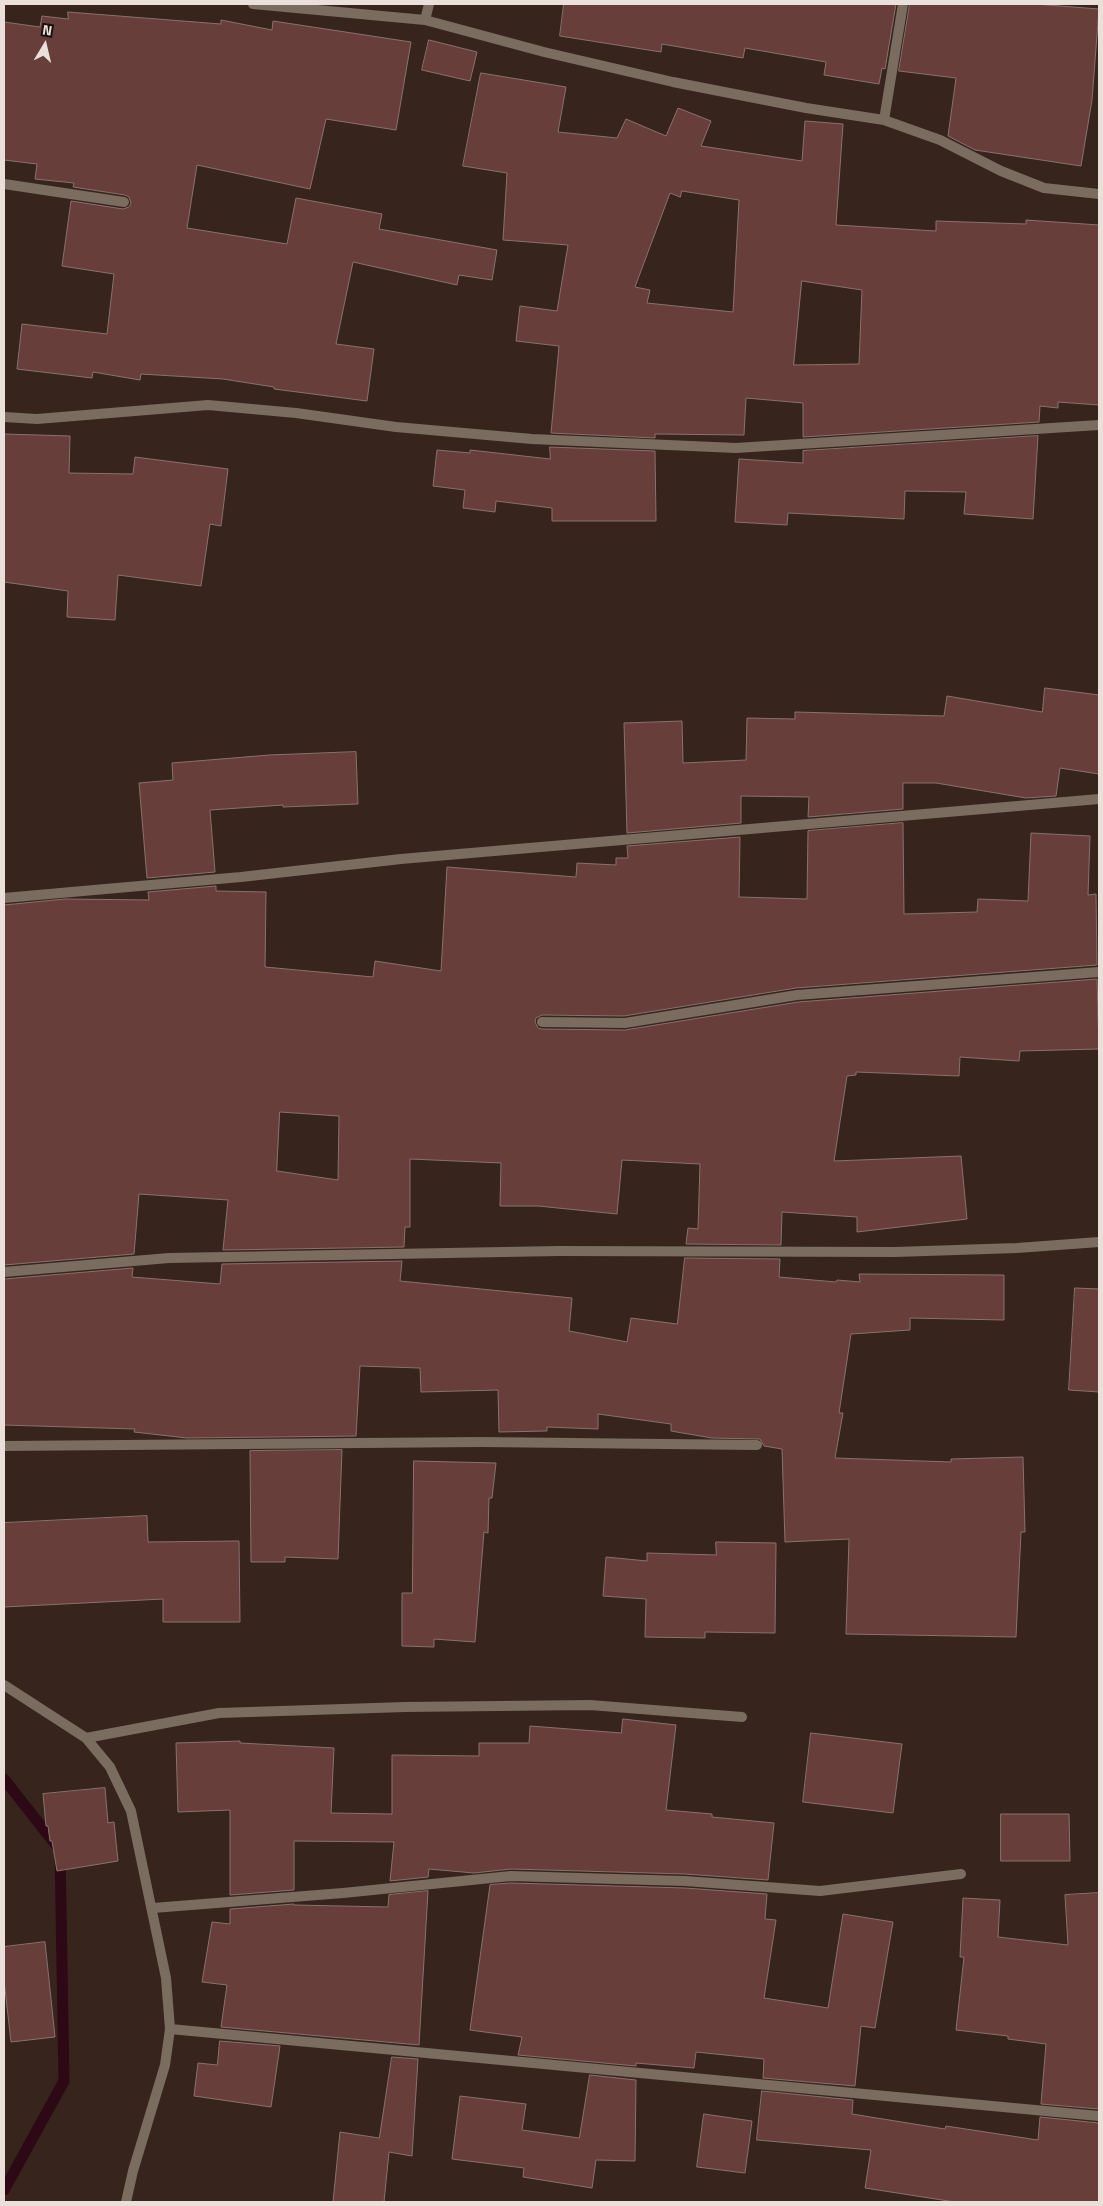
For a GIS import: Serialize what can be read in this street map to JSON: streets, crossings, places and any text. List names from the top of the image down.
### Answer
{
  "north": "top"
}
